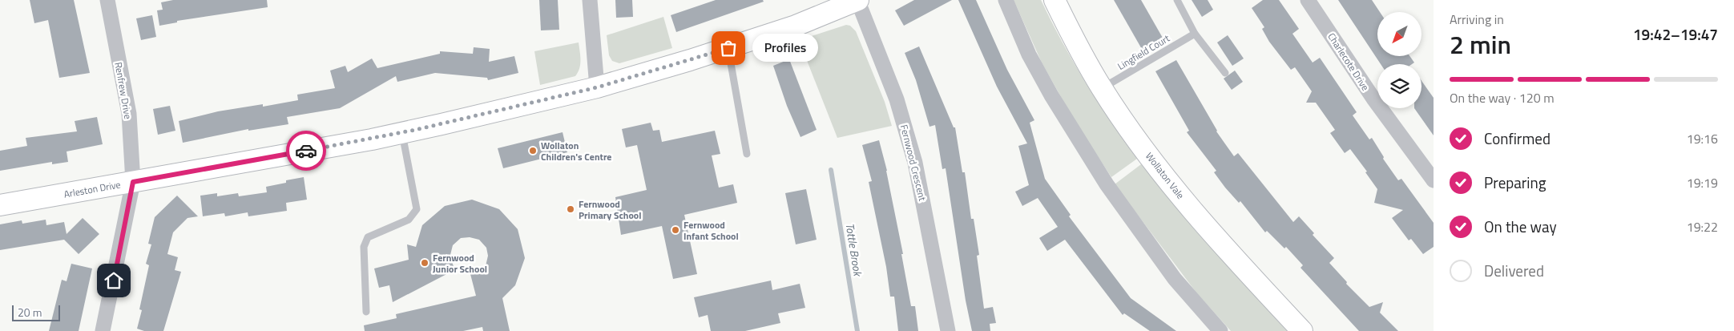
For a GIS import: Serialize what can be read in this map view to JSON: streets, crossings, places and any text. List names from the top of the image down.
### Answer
{
  "streets": {
    "street": [
      "Charlecote Drive",
      "Renfrew Drive",
      "Fernwood Crescent",
      "Wollaton Vale",
      "Arleston Drive"
    ],
    "lane": ["Lingfield Court"]
  },
  "crossings": [
    ["Lingfield Court", "Wollaton Vale"],
    ["Renfrew Drive", "Arleston Drive"],
    ["Fernwood Crescent", "Arleston Drive"]
  ],
  "water": ["Tottle Brook"],
  "places": [
    "Profiles",
    "Wollaton Children's Centre",
    "Fernwood Primary School",
    "Fernwood Infant School",
    "Fernwood Junior School"
  ],
  "scale_bar": "20 m",
  "north": "bottom left",
  "page": {
    "heading": ["2 min", "Arriving in", "19:42–19:47"],
    "bubble": "Profiles",
    "bar": "On the way · 120 m",
    "list": [
      ["Confirmed", "19:16"],
      ["Preparing", "19:19"],
      ["On the way", "19:22"],
      "Delivered"
    ],
    "scale": "20 m"
  }
}
